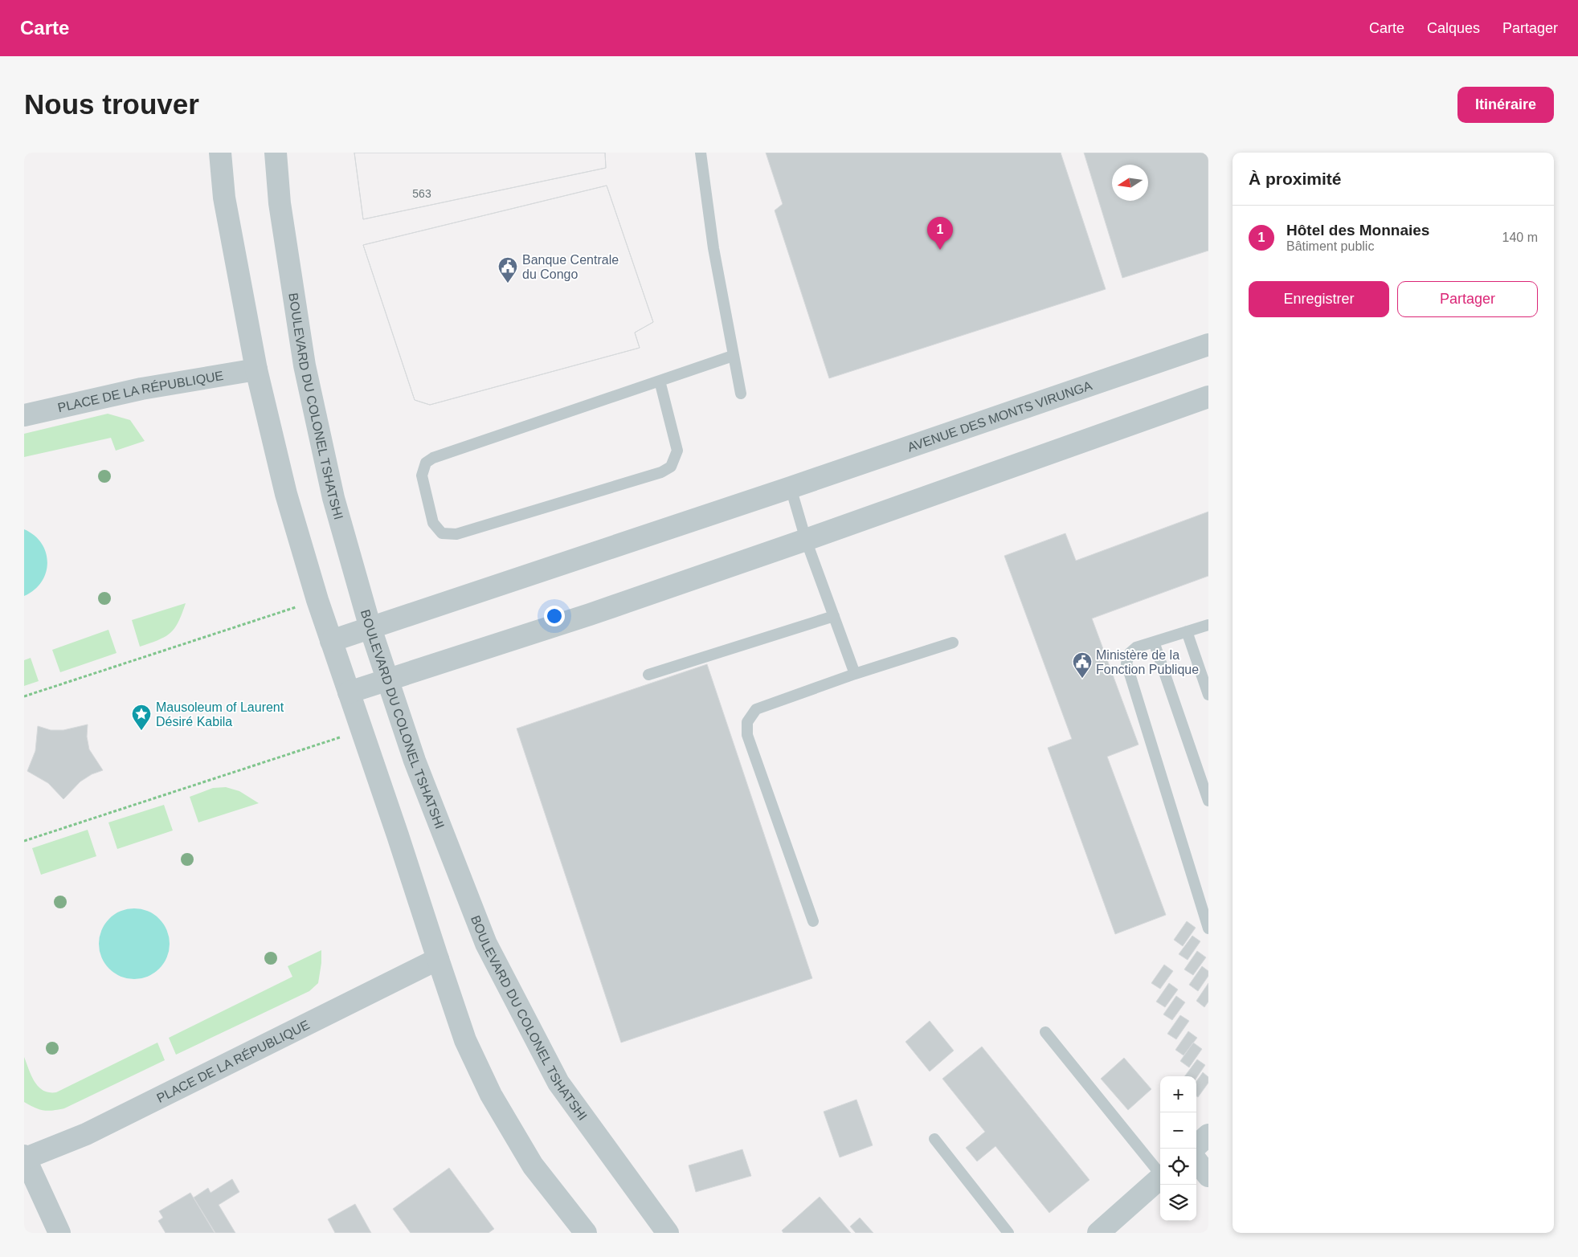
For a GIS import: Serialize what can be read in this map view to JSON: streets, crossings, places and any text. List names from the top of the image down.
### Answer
{
  "streets": {
    "street": ["PLACE DE LA RÉPUBLIQUE", "BOULEVARD DU COLONEL TSHATSHI", "AVENUE DES MONTS VIRUNGA"]
  },
  "crossings": [
    ["BOULEVARD DU COLONEL TSHATSHI", "AVENUE DES MONTS VIRUNGA"]
  ],
  "places": {
    "public building": ["Banque Centrale du Congo", "Ministère de la Fonction Publique"],
    "place": ["Mausoleum of Laurent Désiré Kabila"]
  },
  "house_numbers": ["563"],
  "north": "left",
  "page": {
    "header": "Carte",
    "nav": ["Carte", "Calques", "Partager"],
    "buttons": [
      "Itinéraire",
      ["Enregistrer", "Partager"]
    ],
    "title": "Nous trouver",
    "heading": "À proximité",
    "list": [
      {
        "mark": "1",
        "name": "Hôtel des Monnaies",
        "note": "Bâtiment public",
        "value": "140 m"
      }
    ],
    "pins": "1",
    "map_buttons": ["+", "−"]
  }
}
